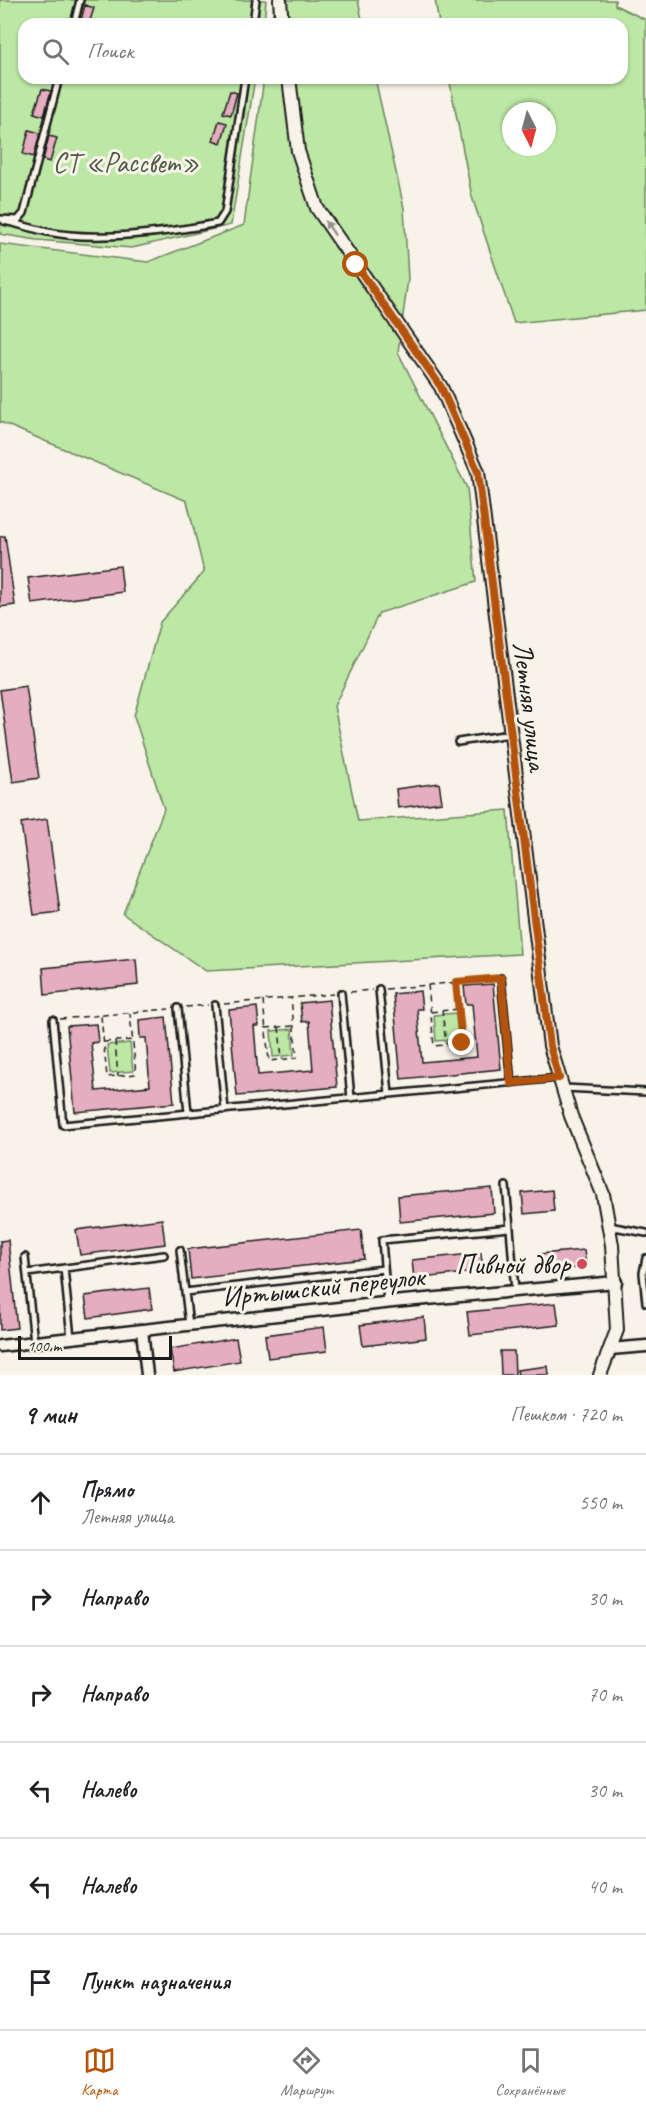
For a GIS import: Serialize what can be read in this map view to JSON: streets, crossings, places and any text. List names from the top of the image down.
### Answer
{
  "streets": {
    "street": ["Летняя улица", "Иртышский переулок"]
  },
  "crossings": [
    ["Летняя улица", "Иртышский переулок"]
  ],
  "one_way": ["Летняя улица"],
  "parks": ["СТ «Рассвет»"],
  "places": ["Пивной двор"],
  "scale_bar": "100 m",
  "north": "bottom",
  "page": {
    "search": "Поиск",
    "scale": "100 m",
    "heading": ["9 мин", "Пешком · 720 m"],
    "list": [
      ["Прямо", "Летняя улица", "550 m"],
      ["Направо", "30 m"],
      ["Направо", "70 m"],
      ["Налево", "30 m"],
      ["Налево", "40 m"],
      "Пункт назначения"
    ],
    "nav": ["Карта", "Маршрут", "Сохранённые"]
  }
}
